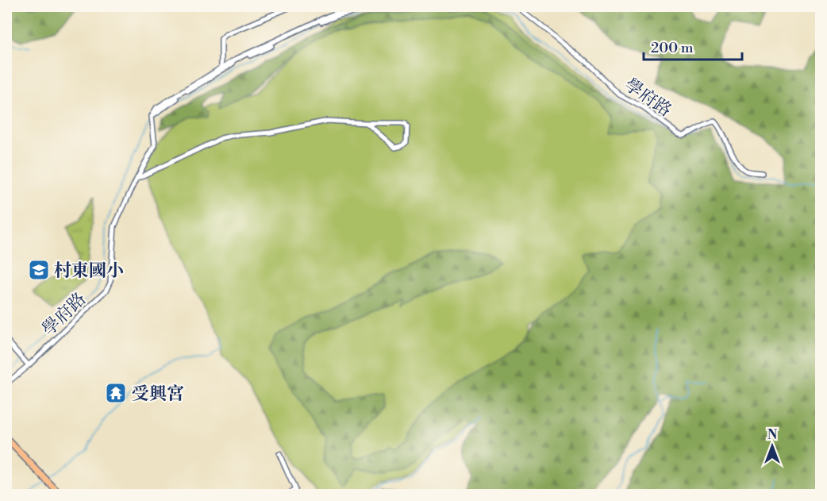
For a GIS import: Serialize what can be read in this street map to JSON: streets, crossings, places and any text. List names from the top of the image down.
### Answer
{
  "streets": {
    "street": ["學府路"]
  },
  "places": {
    "school or university": ["村東國小"],
    "temple": ["受興宮"]
  },
  "scale_bar": "200 m",
  "north": "top"
}
